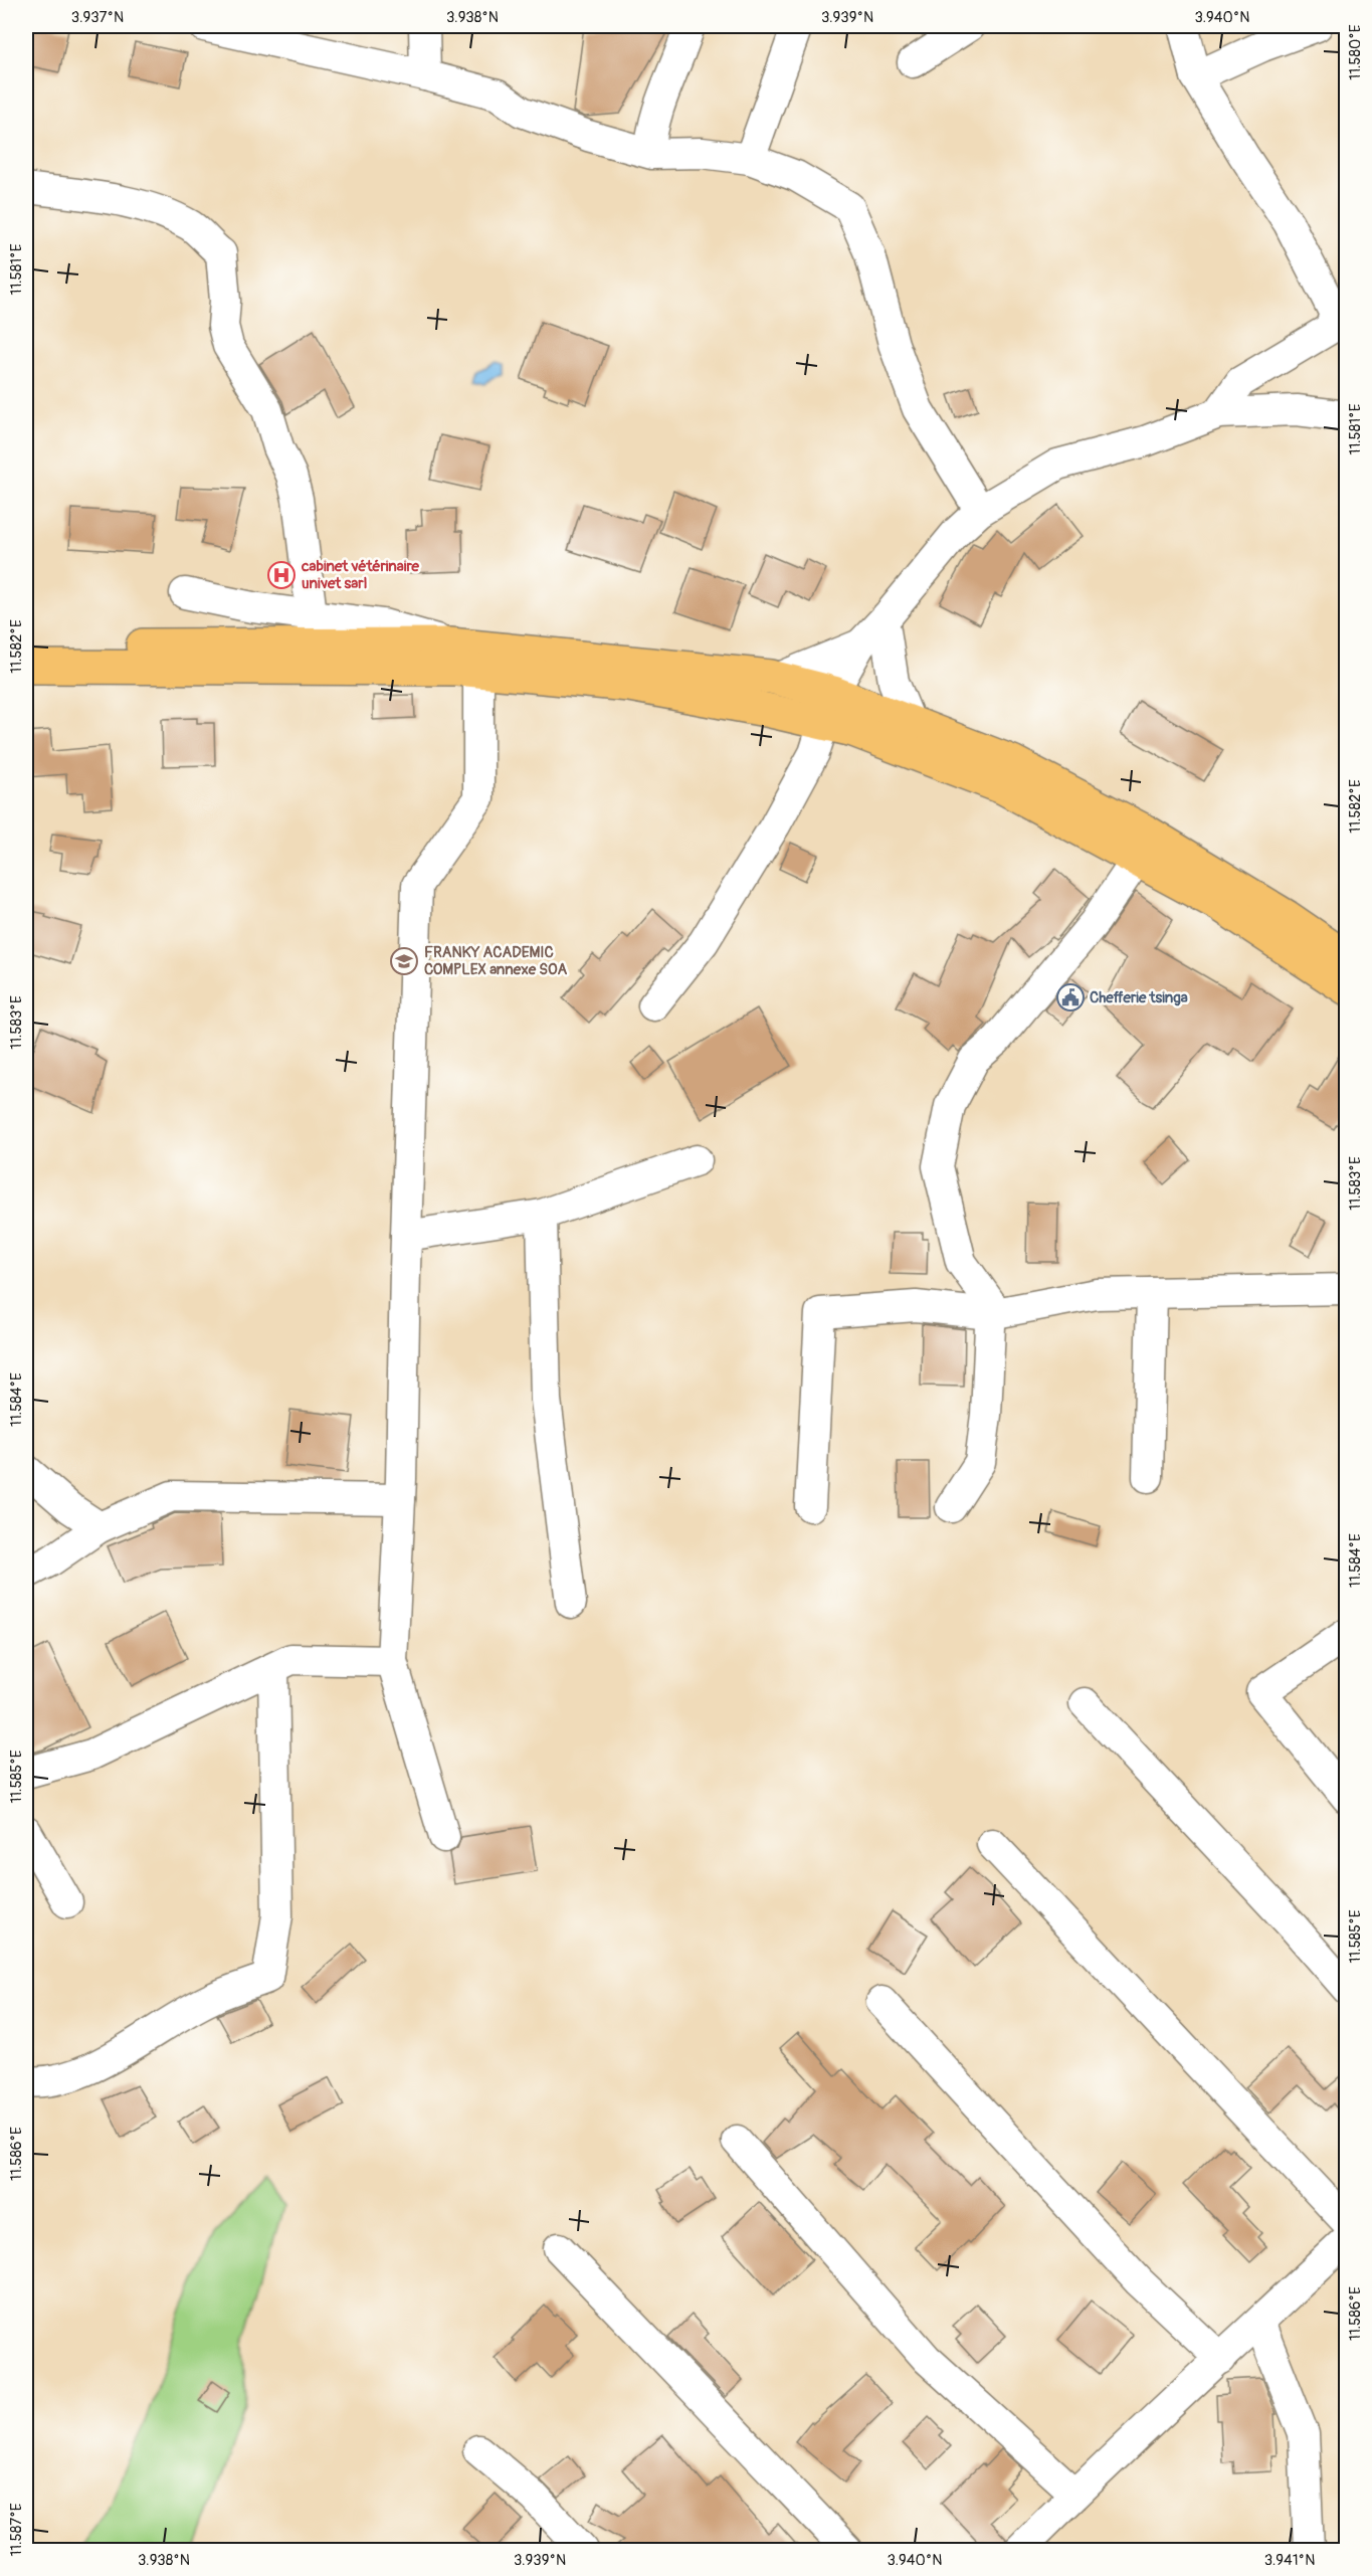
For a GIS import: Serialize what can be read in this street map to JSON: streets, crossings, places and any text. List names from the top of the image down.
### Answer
{
  "places": {
    "hospital": ["cabinet vétérinaire univet sarl"],
    "school or university": ["FRANKY ACADEMIC COMPLEX annexe SOA"],
    "public building": ["Chefferie tsinga"]
  },
  "coordinates": [
    "3.937°N",
    "3.938°N",
    "3.939°N",
    "3.940°N",
    "11.580°E",
    "11.581°E",
    "11.582°E",
    "11.583°E",
    "11.584°E",
    "11.585°E",
    "11.586°E",
    "11.587°E",
    "3.941°N"
  ]
}
